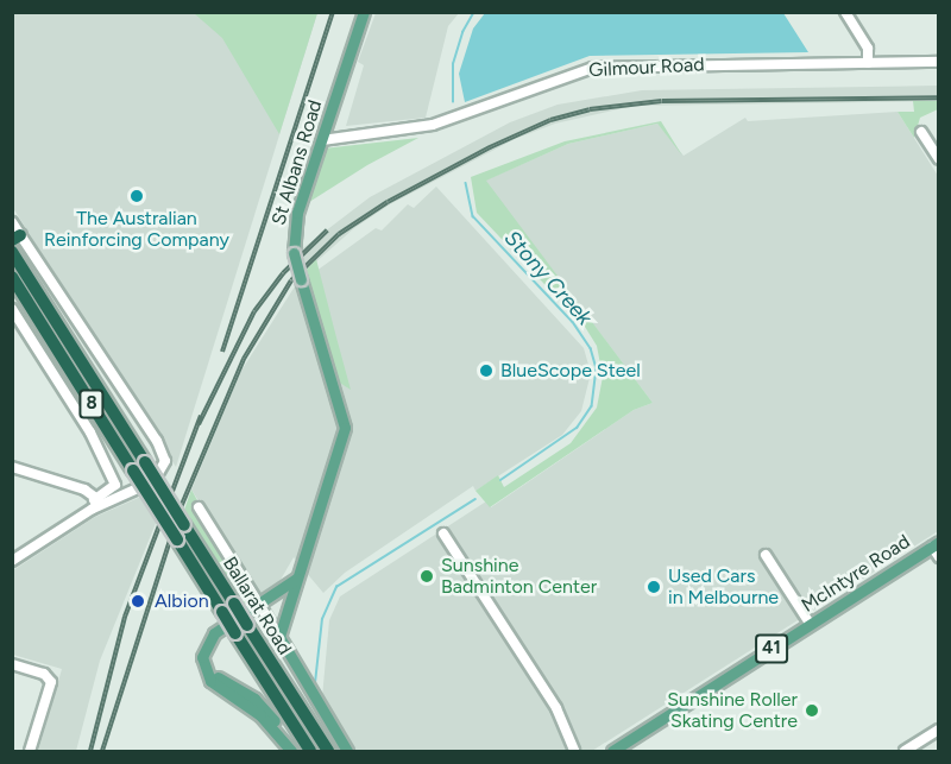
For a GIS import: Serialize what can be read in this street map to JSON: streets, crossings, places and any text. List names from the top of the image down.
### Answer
{
  "streets": {
    "highway": ["8", "Ballarat Road"],
    "main road": ["St Albans Road", "McIntyre Road", "41"],
    "street": ["Gilmour Road"]
  },
  "crossings": [
    ["Gilmour Road", "St Albans Road"]
  ],
  "water": ["Stony Creek"],
  "places": [
    "The Australian Reinforcing Company",
    "BlueScope Steel",
    "Sunshine Badminton Center",
    "Used Cars in Melbourne",
    "Albion",
    "Sunshine Roller Skating Centre"
  ]
}
